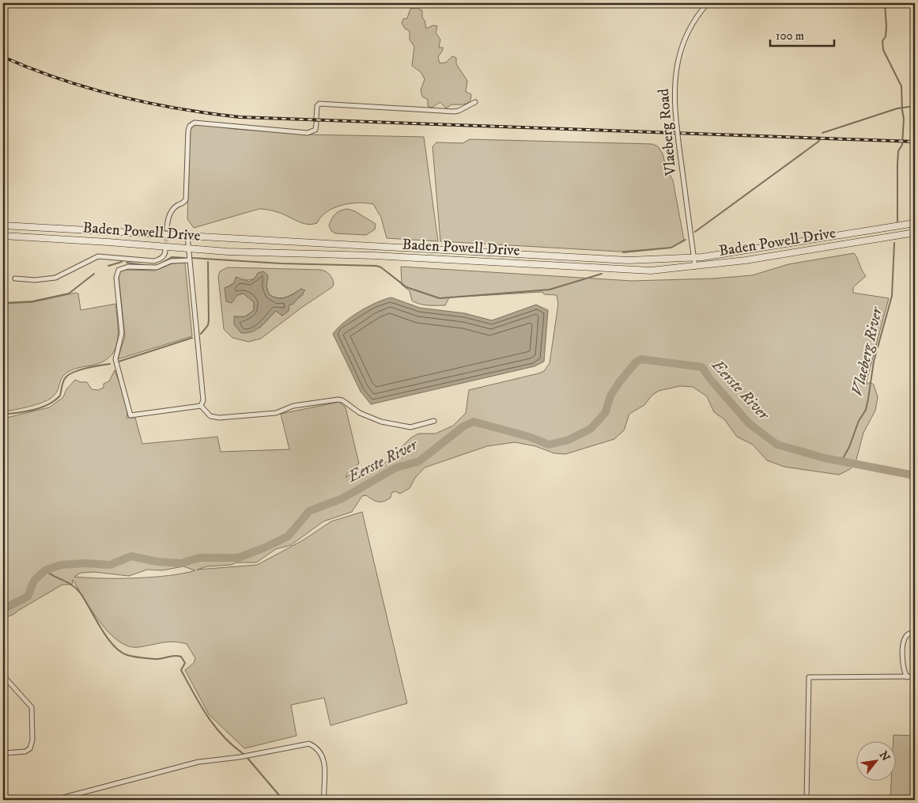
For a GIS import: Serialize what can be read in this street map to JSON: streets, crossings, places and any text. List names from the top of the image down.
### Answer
{
  "streets": {
    "main road": ["Baden Powell Drive"],
    "street": ["Vlaeberg Road"]
  },
  "crossings": [
    ["Vlaeberg Road", "Baden Powell Drive"]
  ],
  "water": ["Vlaeberg River", "Eerste River"],
  "scale_bar": "100 m",
  "north": "top right"
}
